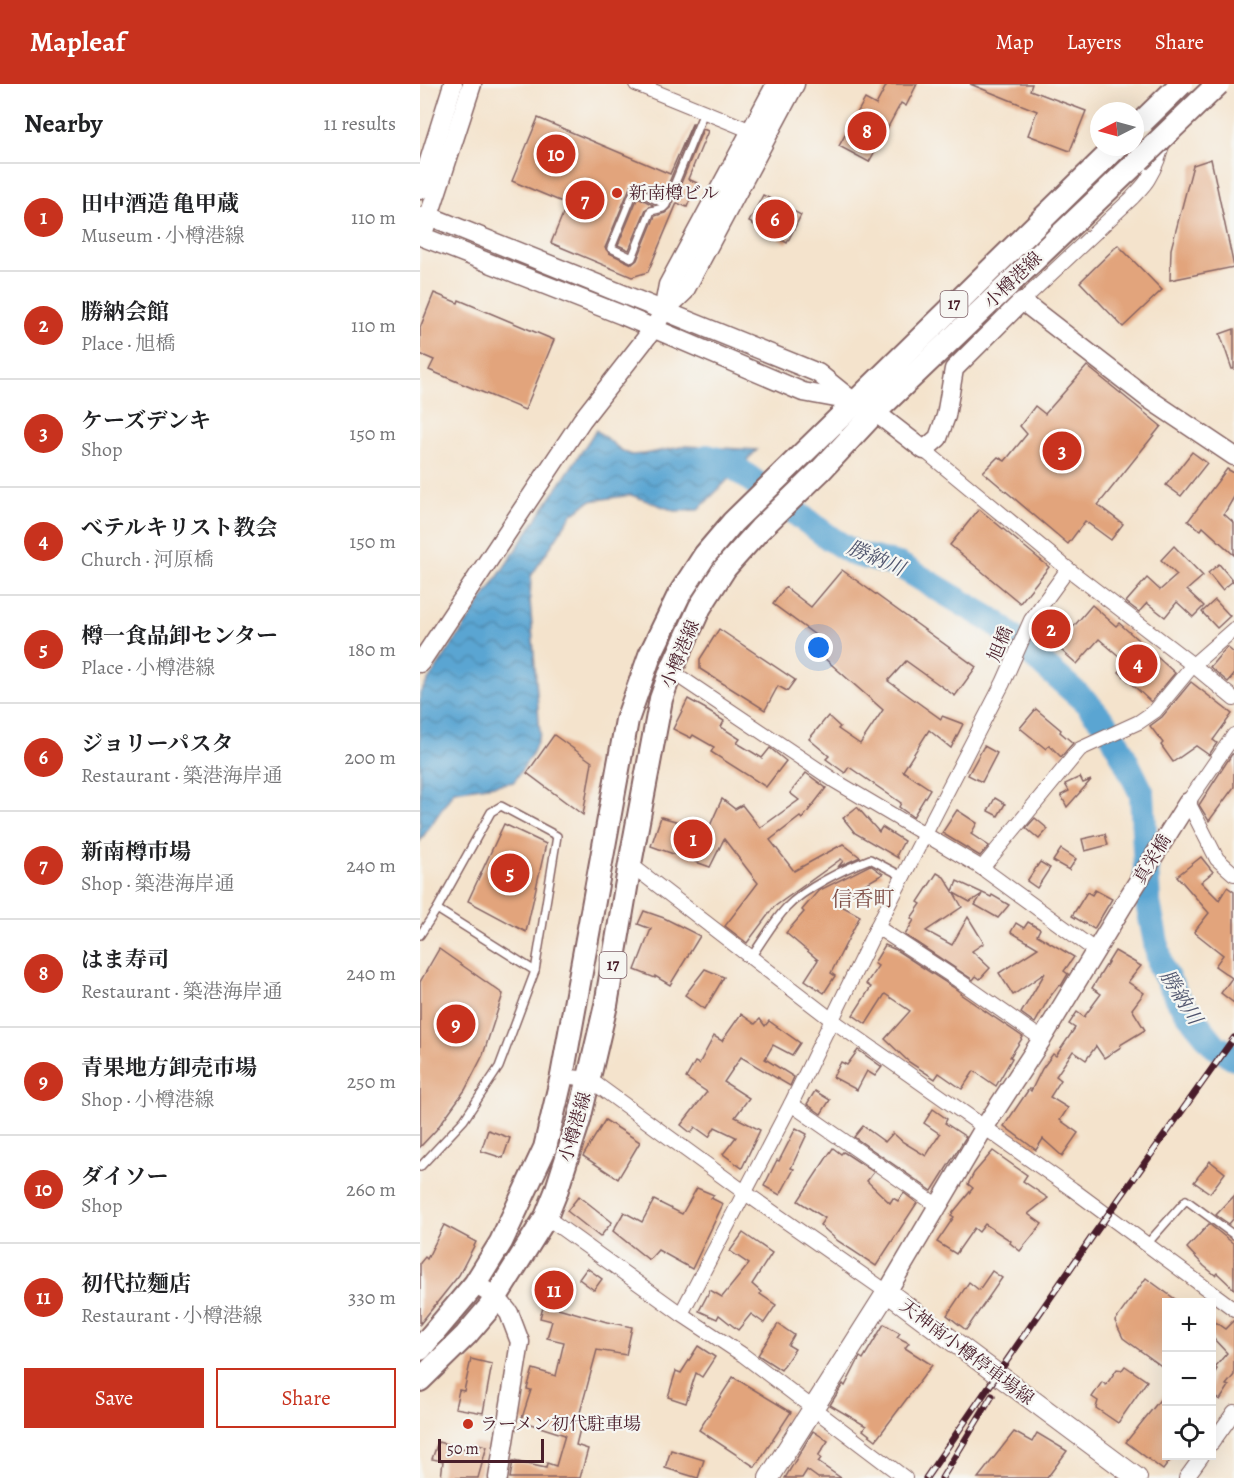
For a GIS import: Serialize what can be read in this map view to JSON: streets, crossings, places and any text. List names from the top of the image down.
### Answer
{
  "streets": {
    "main road": ["小樽港線", "17", "天神南小樽停車場線"],
    "street": ["旭橋", "真栄橋"]
  },
  "crossings": [
    ["真栄橋", "天神南小樽停車場線"]
  ],
  "districts": ["信香町"],
  "water": ["勝納川"],
  "places": ["新南樽ビル", "ラーメン初代駐車場"],
  "scale_bar": "50 m",
  "north": "left",
  "page": {
    "header": "Mapleaf",
    "nav": ["Map", "Layers", "Share"],
    "heading": ["Nearby", "11 results"],
    "pins": [
      "8",
      "10",
      "7",
      "6",
      "3",
      "2",
      "4",
      "1",
      "5",
      "9",
      "11"
    ],
    "list": [
      {
        "mark": "1",
        "name": "田中酒造 亀甲蔵",
        "note": "Museum · 小樽港線",
        "value": "110 m"
      },
      {
        "mark": "2",
        "name": "勝納会館",
        "note": "Place · 旭橋",
        "value": "110 m"
      },
      {
        "mark": "3",
        "name": "ケーズデンキ",
        "note": "Shop",
        "value": "150 m"
      },
      {
        "mark": "4",
        "name": "べテルキリスト教会",
        "note": "Church · 河原橋",
        "value": "150 m"
      },
      {
        "mark": "5",
        "name": "樽一食品卸センター",
        "note": "Place · 小樽港線",
        "value": "180 m"
      },
      {
        "mark": "6",
        "name": "ジョリーパスタ",
        "note": "Restaurant · 築港海岸通",
        "value": "200 m"
      },
      {
        "mark": "7",
        "name": "新南樽市場",
        "note": "Shop · 築港海岸通",
        "value": "240 m"
      },
      {
        "mark": "8",
        "name": "はま寿司",
        "note": "Restaurant · 築港海岸通",
        "value": "240 m"
      },
      {
        "mark": "9",
        "name": "青果地方卸売市場",
        "note": "Shop · 小樽港線",
        "value": "250 m"
      },
      {
        "mark": "10",
        "name": "ダイソー",
        "note": "Shop",
        "value": "260 m"
      },
      {
        "mark": "11",
        "name": "初代拉麵店",
        "note": "Restaurant · 小樽港線",
        "value": "330 m"
      }
    ],
    "map_buttons": ["+", "−"],
    "buttons": ["Save", "Share"],
    "scale": "50 m"
  }
}
